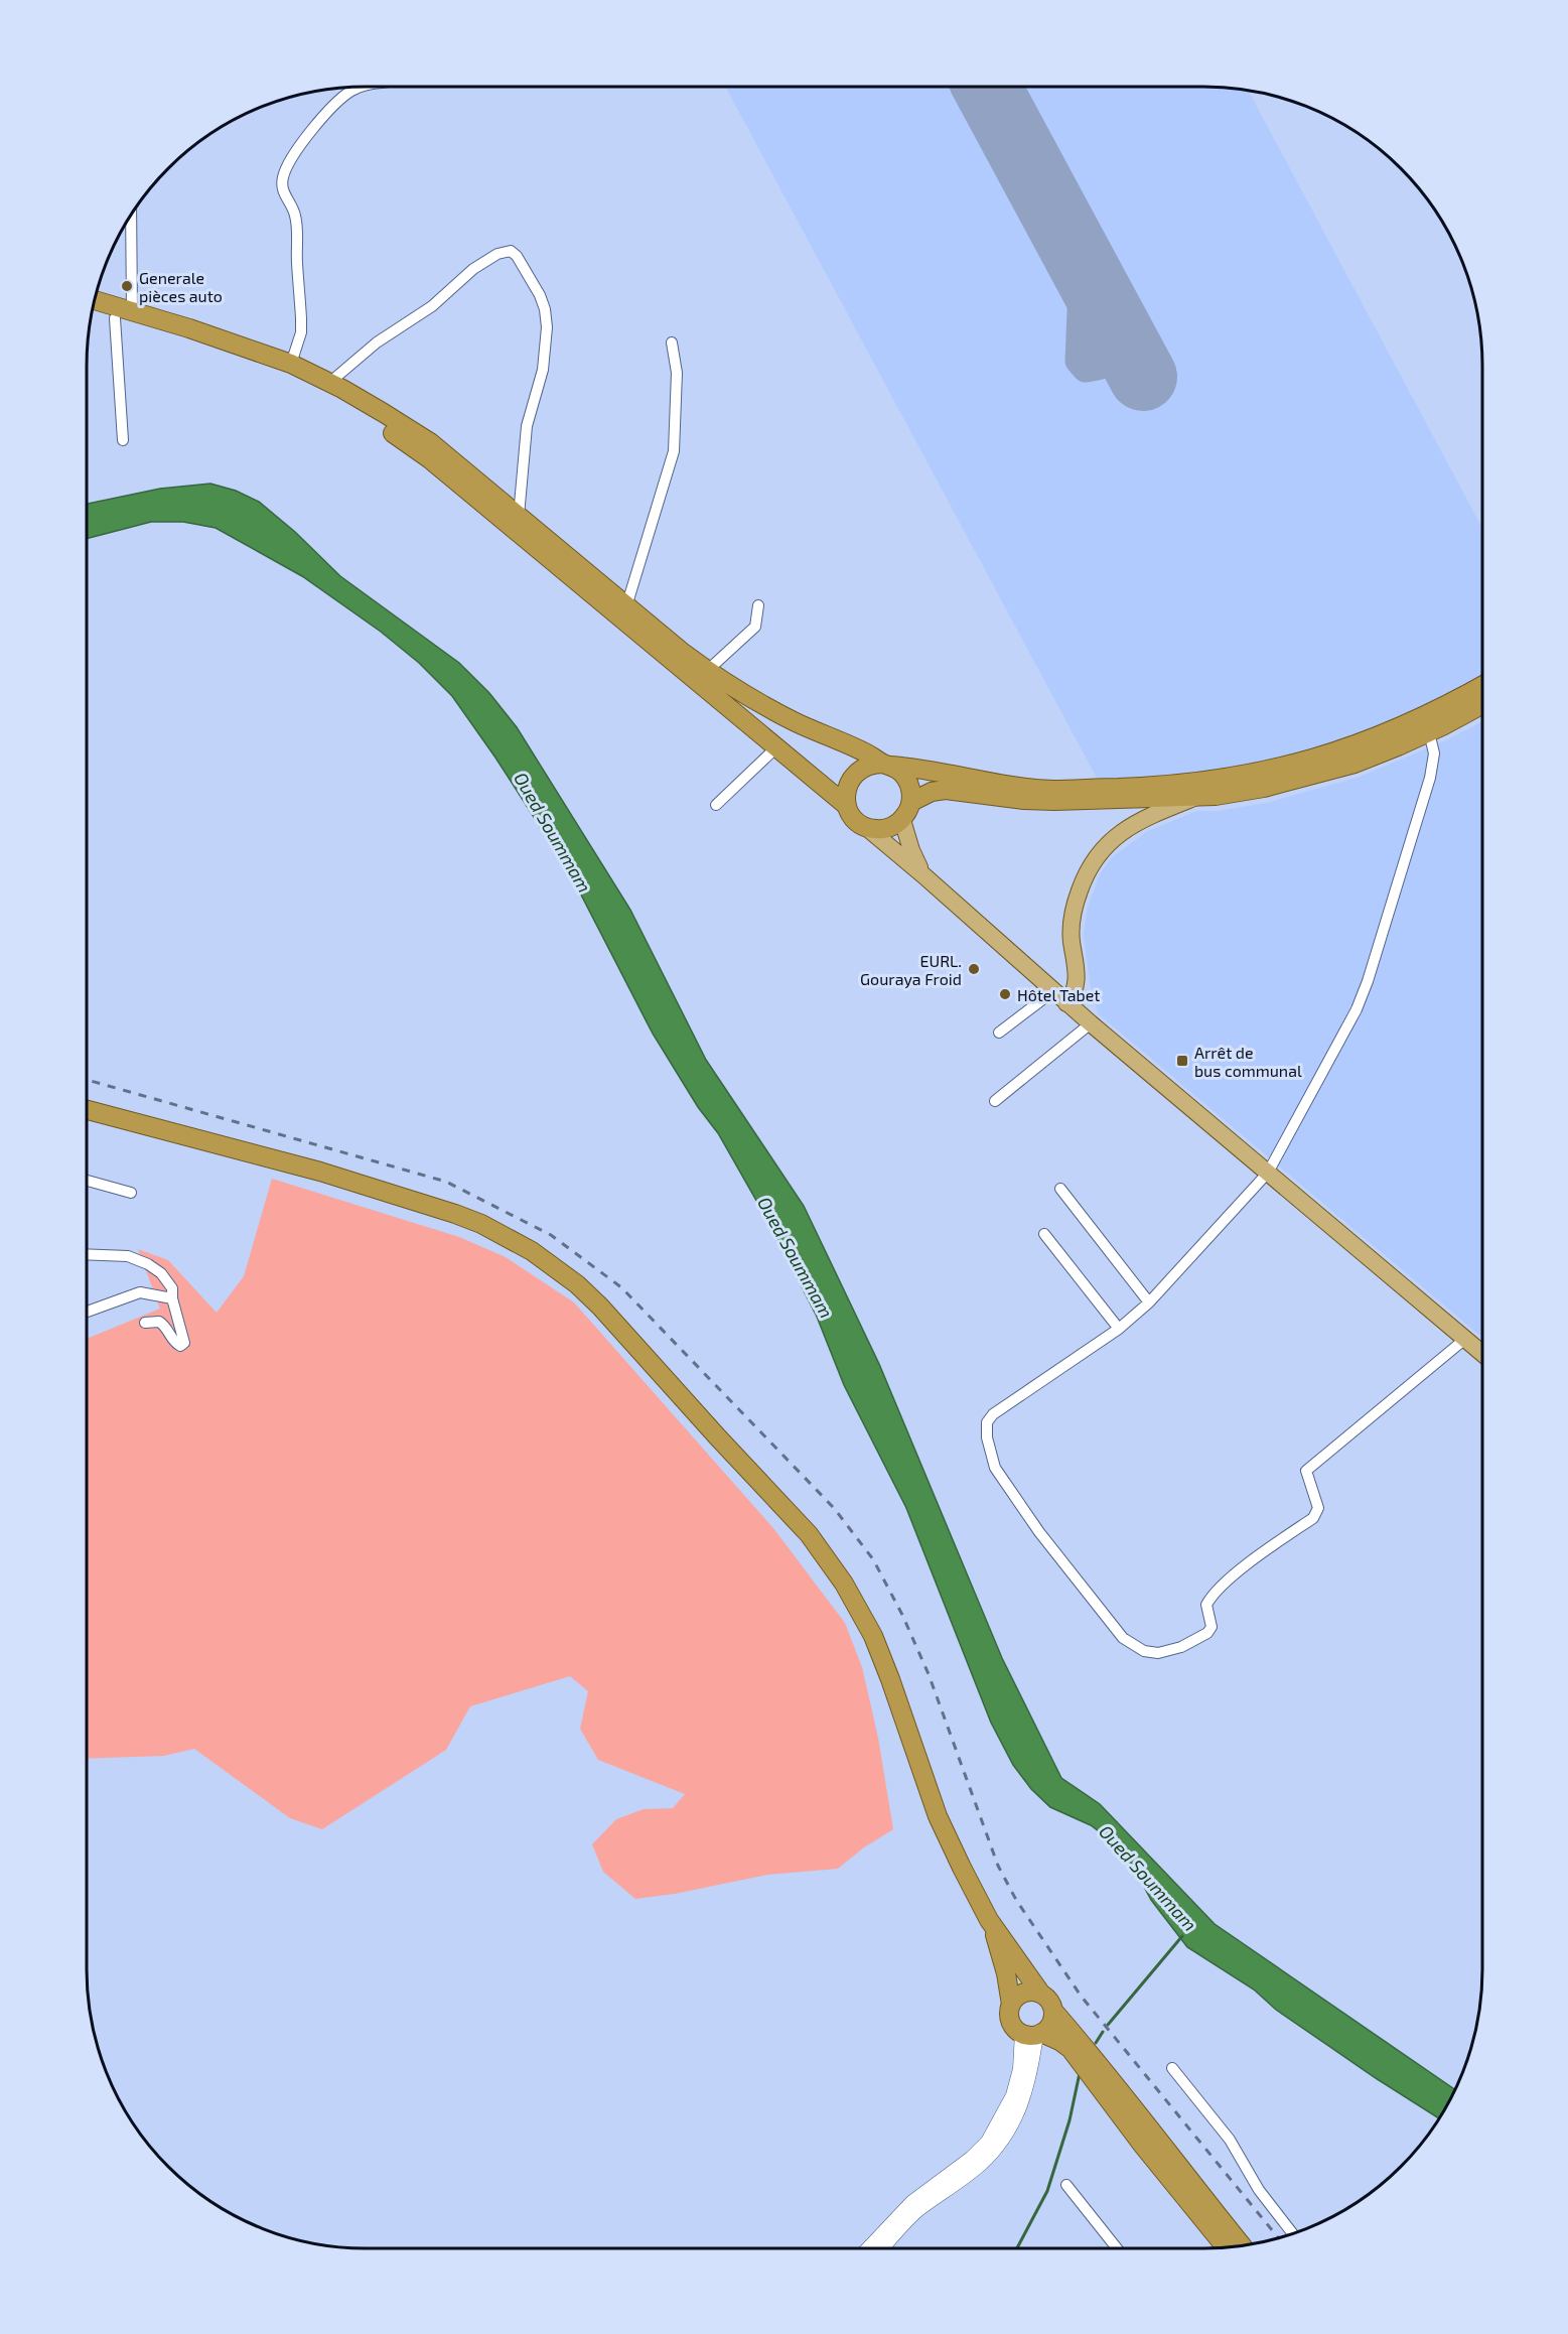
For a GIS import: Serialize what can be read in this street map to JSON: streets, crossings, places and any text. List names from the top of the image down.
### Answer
{
  "water": ["Oued Soummam"],
  "places": {
    "other": ["Generale pièces auto", "EURL. Gouraya Froid", "Hôtel Tabet"],
    "transit": ["Arrêt de bus communal"]
  }
}
